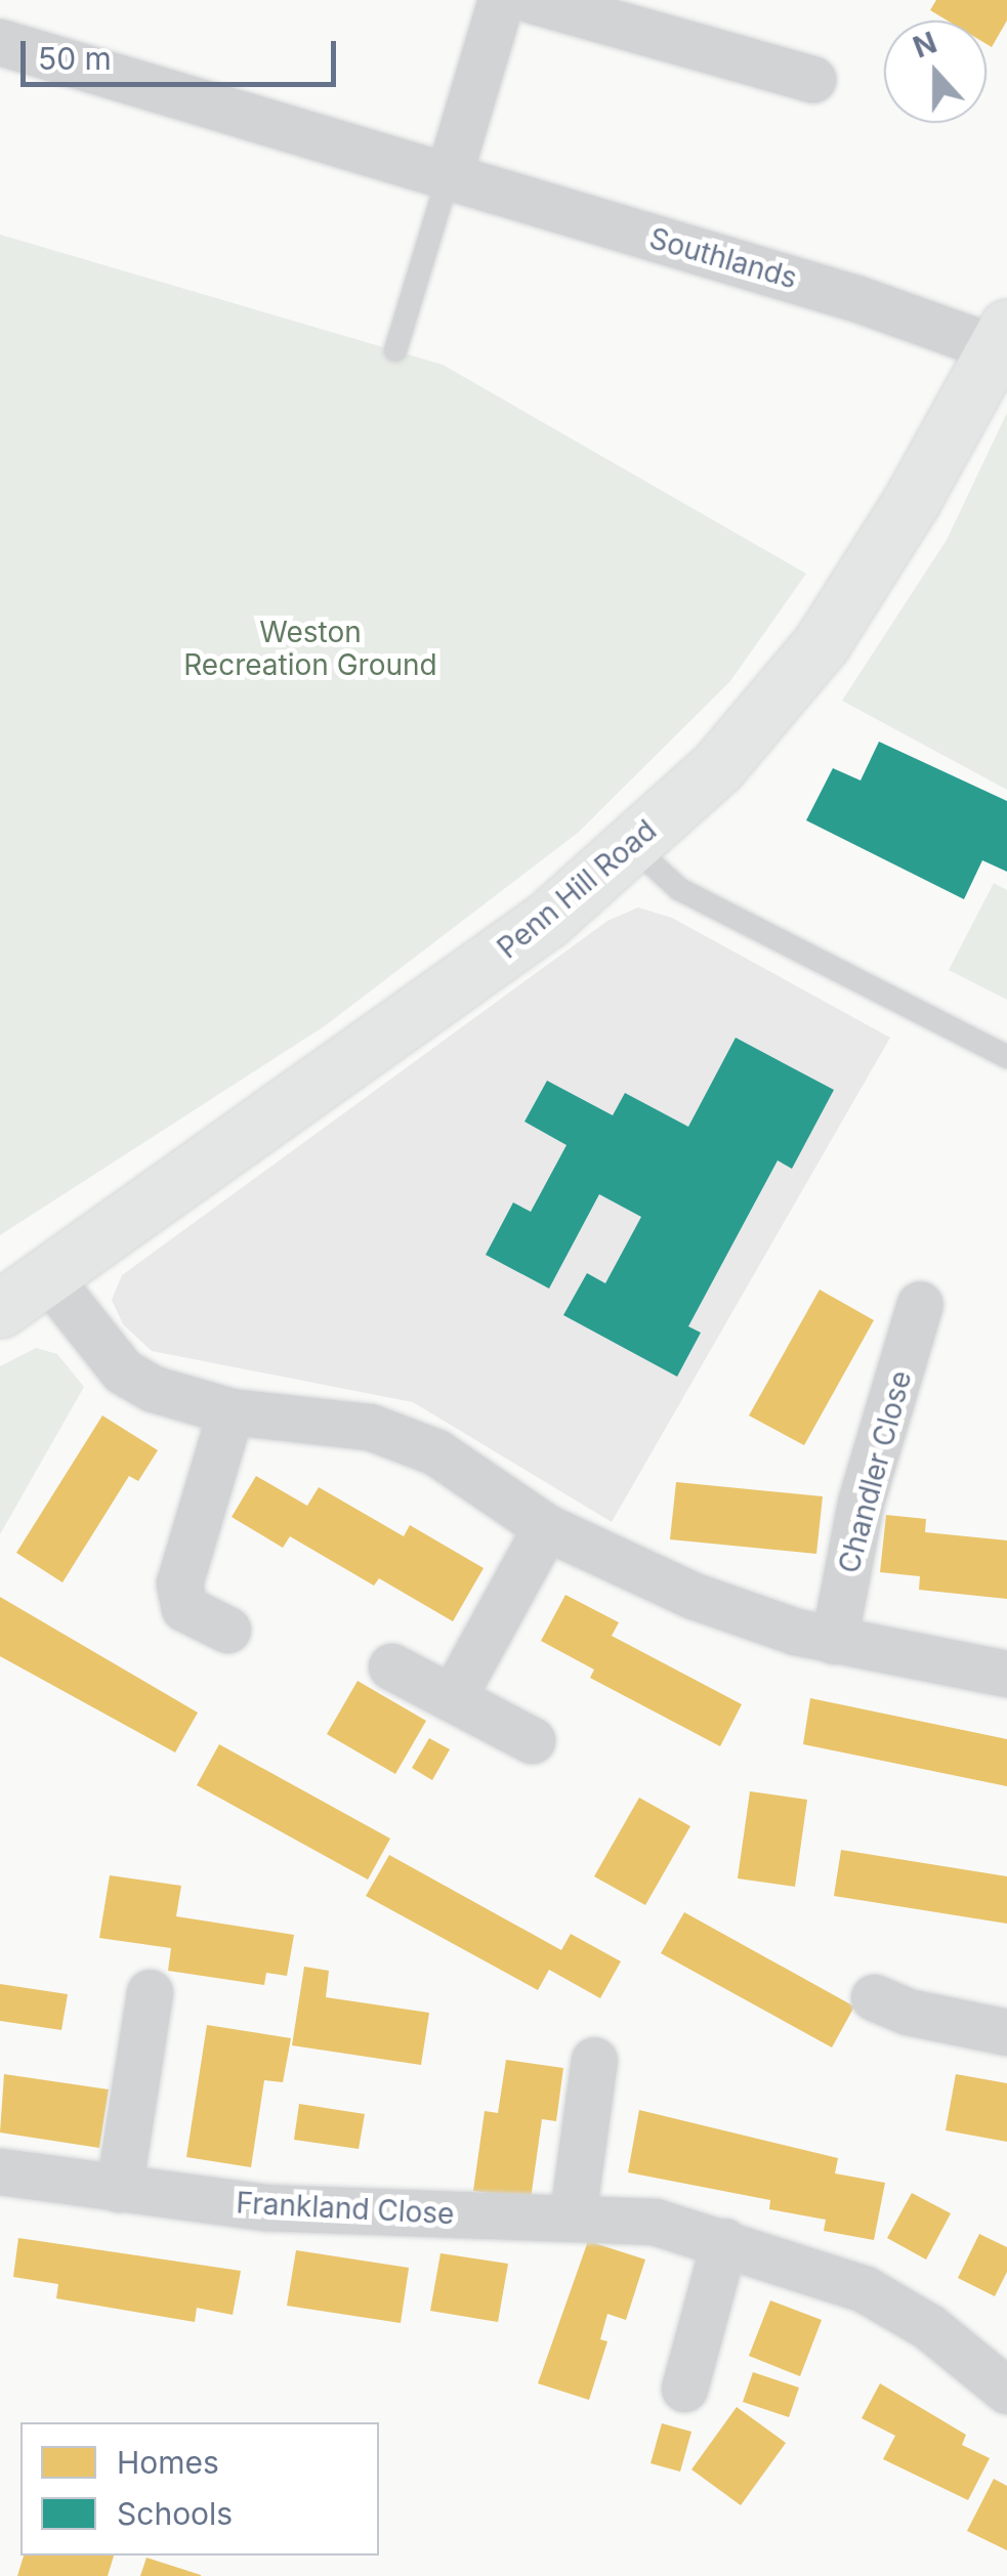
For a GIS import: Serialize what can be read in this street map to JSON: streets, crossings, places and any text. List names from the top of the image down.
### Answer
{
  "streets": {
    "street": [
      "Southlands",
      "Penn Hill Road",
      "Chandler Close",
      "Frankland Close"
    ]
  },
  "crossings": [
    ["Southlands", "Penn Hill Road"]
  ],
  "parks": ["Weston Recreation Ground"],
  "legend": ["Homes", "Schools"],
  "scale_bar": "50 m",
  "north": "top"
}
